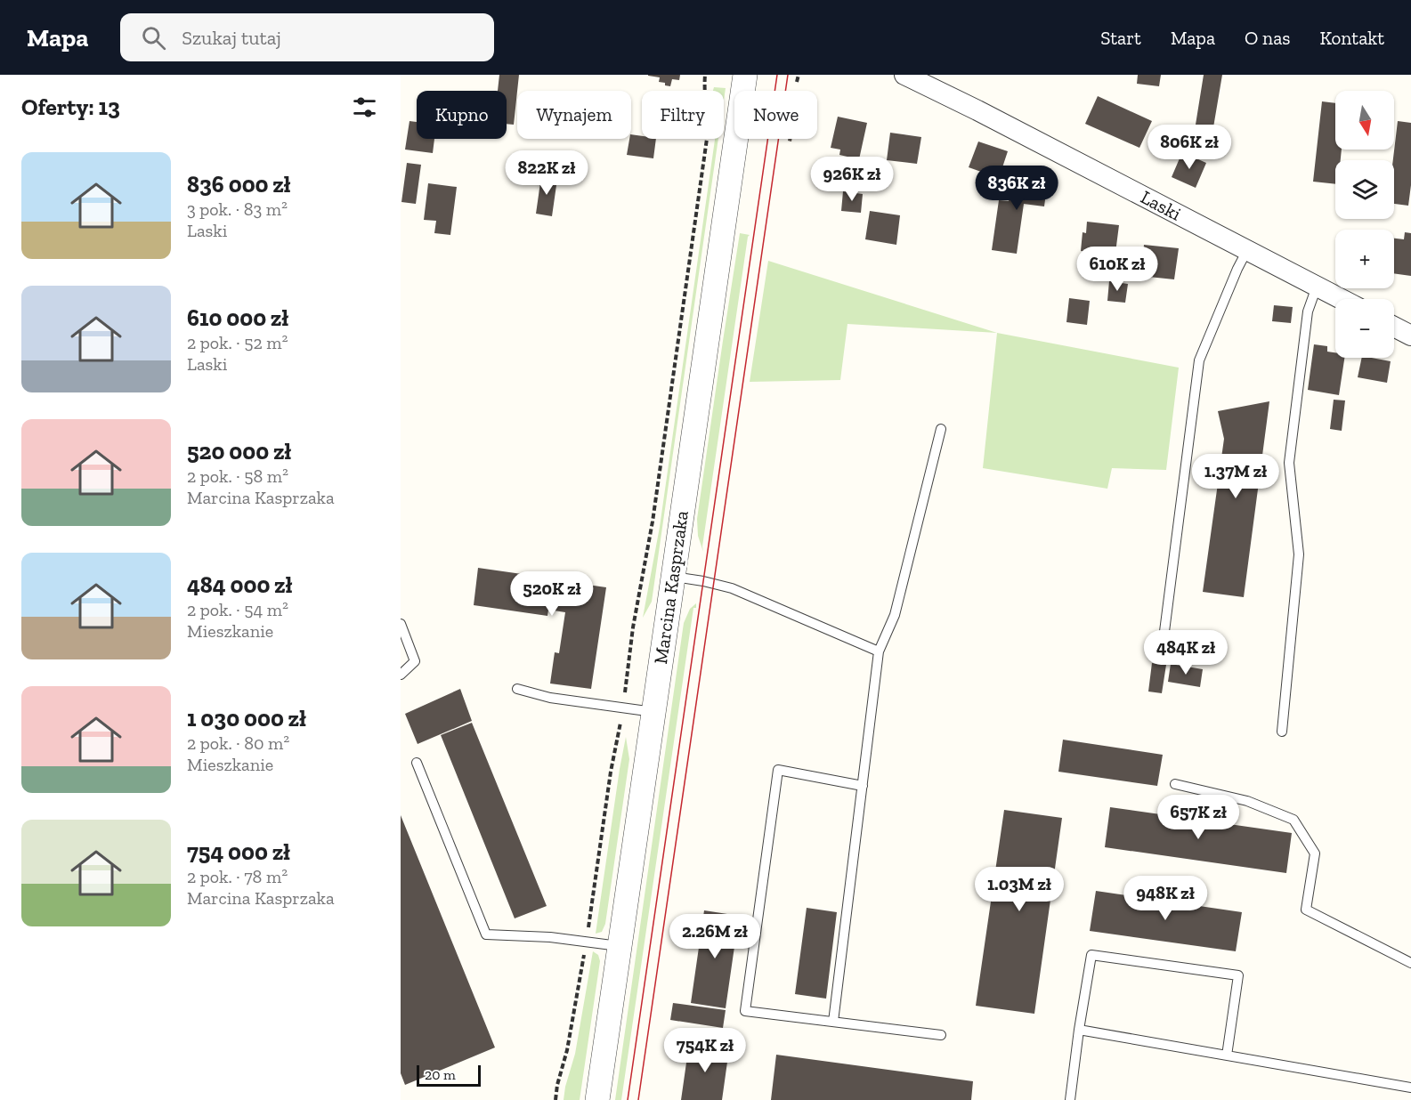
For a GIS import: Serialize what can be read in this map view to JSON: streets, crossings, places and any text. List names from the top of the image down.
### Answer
{
  "streets": {
    "street": ["Laski", "Marcina Kasprzaka"]
  },
  "scale_bar": "20 m",
  "north": "bottom",
  "page": {
    "header": "Mapa",
    "search": "Szukaj tutaj",
    "nav": [
      "Start",
      "Mapa",
      "O nas",
      "Kontakt"
    ],
    "heading": "Oferty: 13",
    "map_buttons": ["+", "−"],
    "chip": [
      "Kupno",
      "Wynajem",
      "Filtry",
      "Nowe"
    ],
    "price": [
      "806K zł",
      "822K zł",
      "926K zł",
      "836K zł",
      "610K zł",
      "1.37M zł",
      "520K zł",
      "484K zł",
      "657K zł",
      "1.03M zł",
      "948K zł",
      "2.26M zł",
      "754K zł"
    ],
    "list": [
      {
        "name": "836 000 zł",
        "note": "3 pok. · 83 m² · Laski"
      },
      {
        "name": "610 000 zł",
        "note": "2 pok. · 52 m² · Laski"
      },
      {
        "name": "520 000 zł",
        "note": "2 pok. · 58 m² · Marcina Kasprzaka"
      },
      {
        "name": "484 000 zł",
        "note": "2 pok. · 54 m² · Mieszkanie"
      },
      {
        "name": "1 030 000 zł",
        "note": "2 pok. · 80 m² · Mieszkanie"
      },
      {
        "name": "754 000 zł",
        "note": "2 pok. · 78 m² · Marcina Kasprzaka"
      }
    ],
    "scale": "20 m"
  }
}
